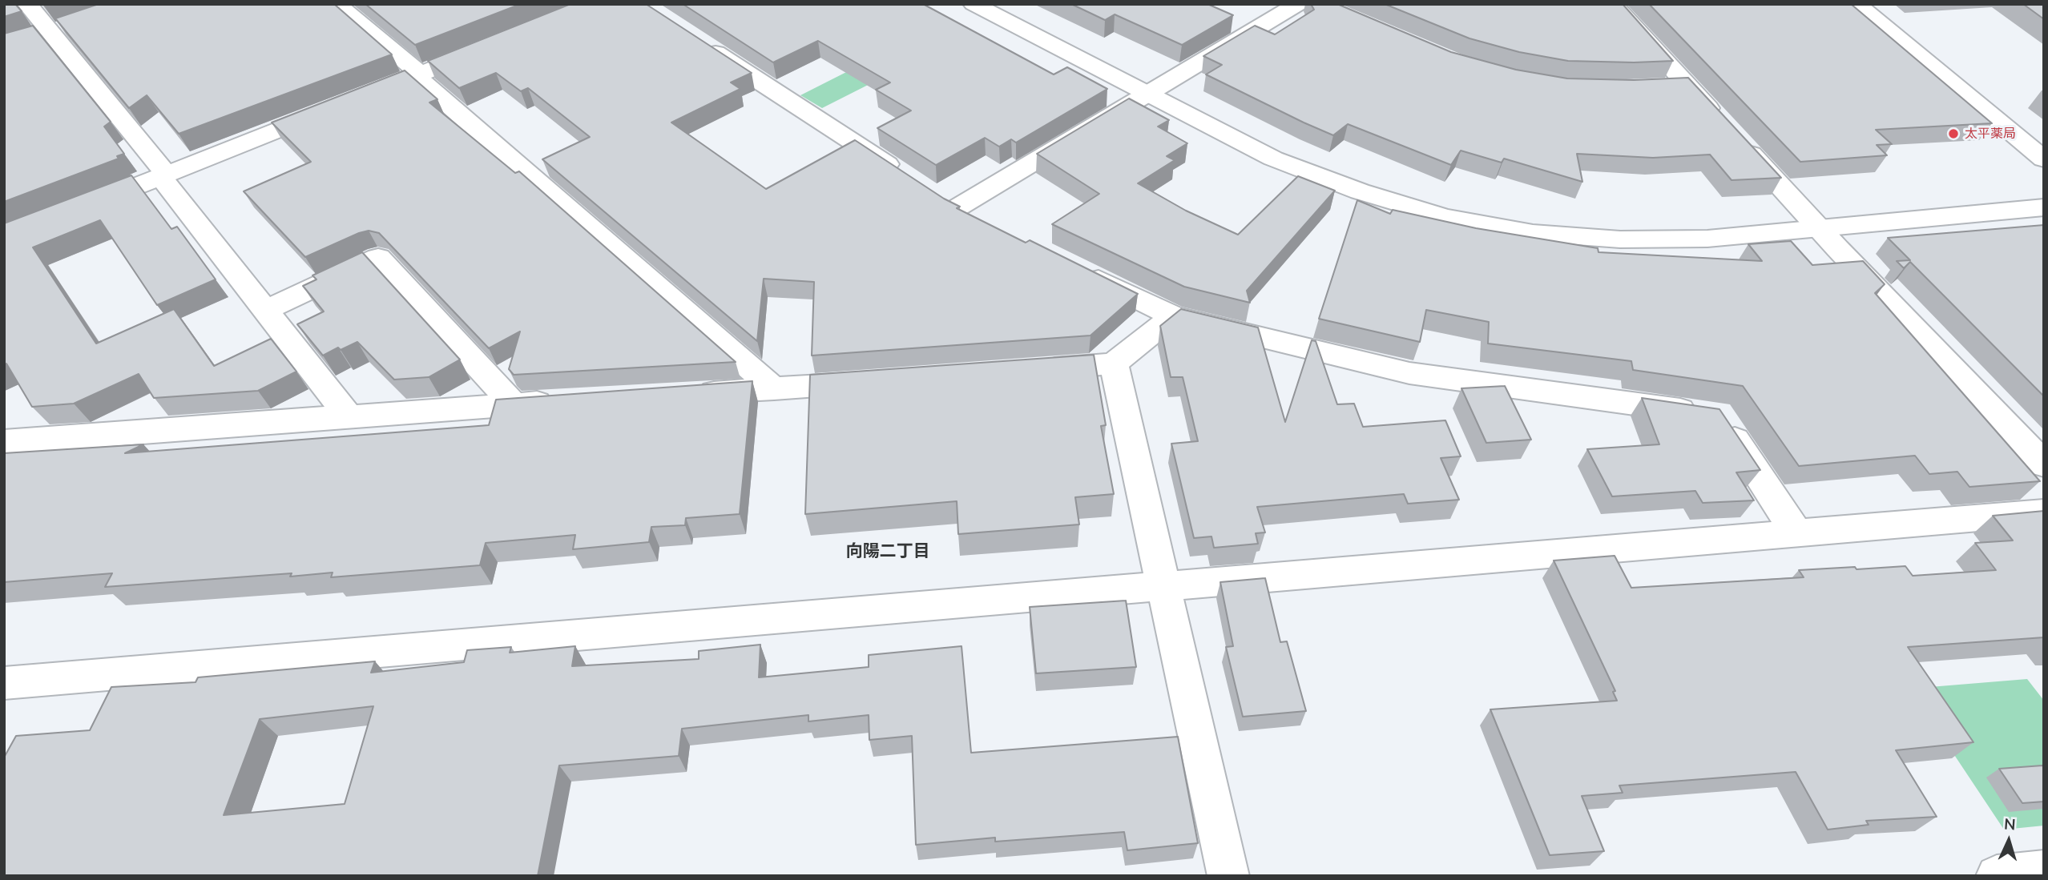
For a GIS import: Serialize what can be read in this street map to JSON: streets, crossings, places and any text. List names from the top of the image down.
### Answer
{
  "districts": ["向陽二丁目"],
  "places": ["太平薬局"],
  "north": "top"
}
